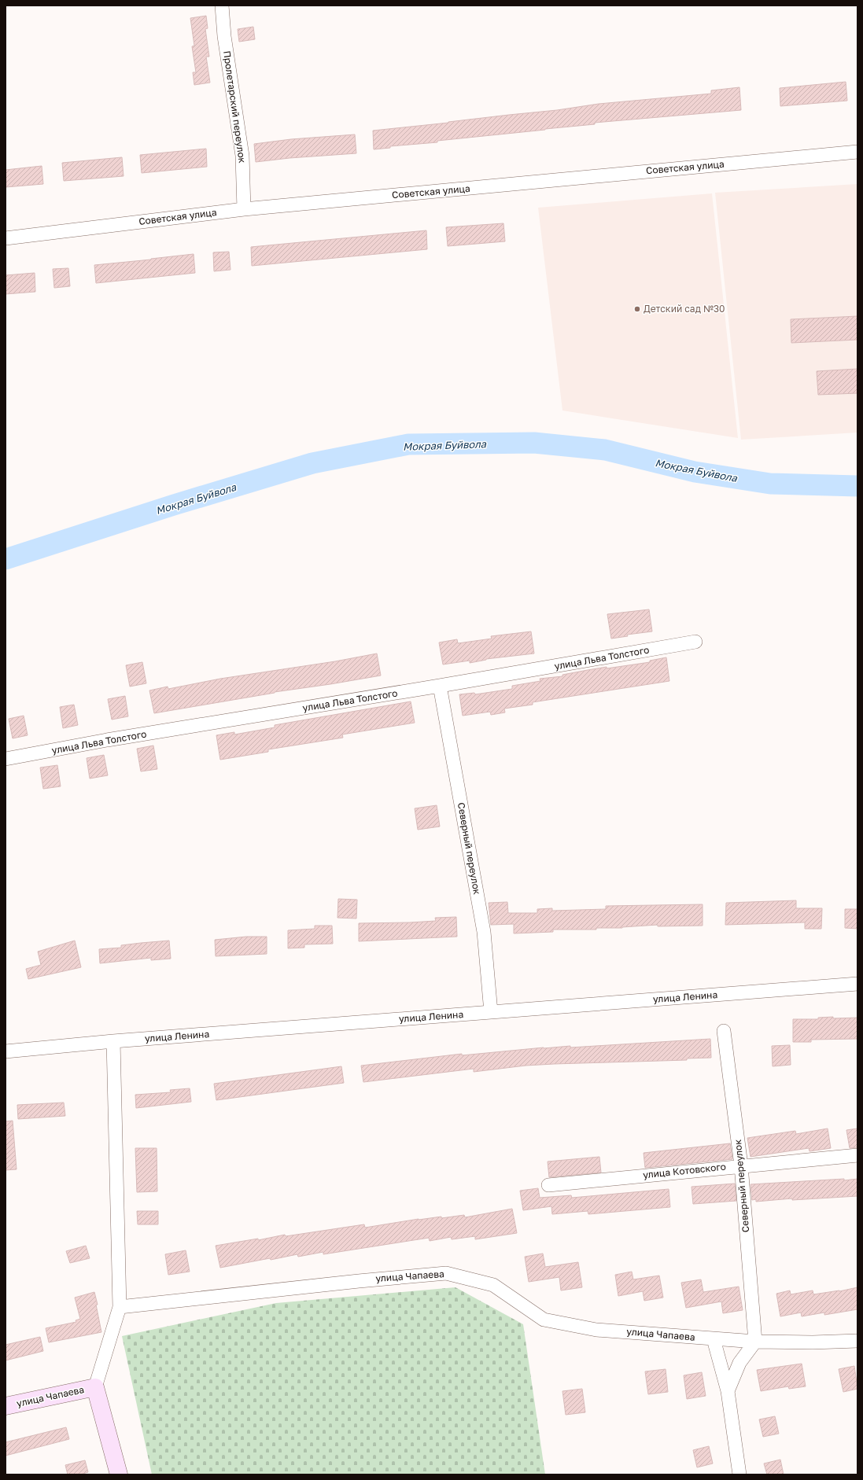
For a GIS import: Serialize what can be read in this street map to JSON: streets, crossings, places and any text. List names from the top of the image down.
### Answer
{
  "streets": {
    "main road": ["улица Чапаева"],
    "street": [
      "Пролетарский переулок",
      "Советская улица",
      "улица Льва Толстого",
      "Северный переулок",
      "улица Ленина",
      "улица Котовского"
    ]
  },
  "crossings": [
    ["Пролетарский переулок", "Советская улица"],
    ["улица Льва Толстого", "Северный переулок"],
    ["Северный переулок", "улица Ленина"],
    ["Северный переулок", "улица Котовского"],
    ["Северный переулок", "улица Чапаева"]
  ],
  "water": ["Мокрая Буйвола"],
  "places": ["Детский сад №30"]
}
